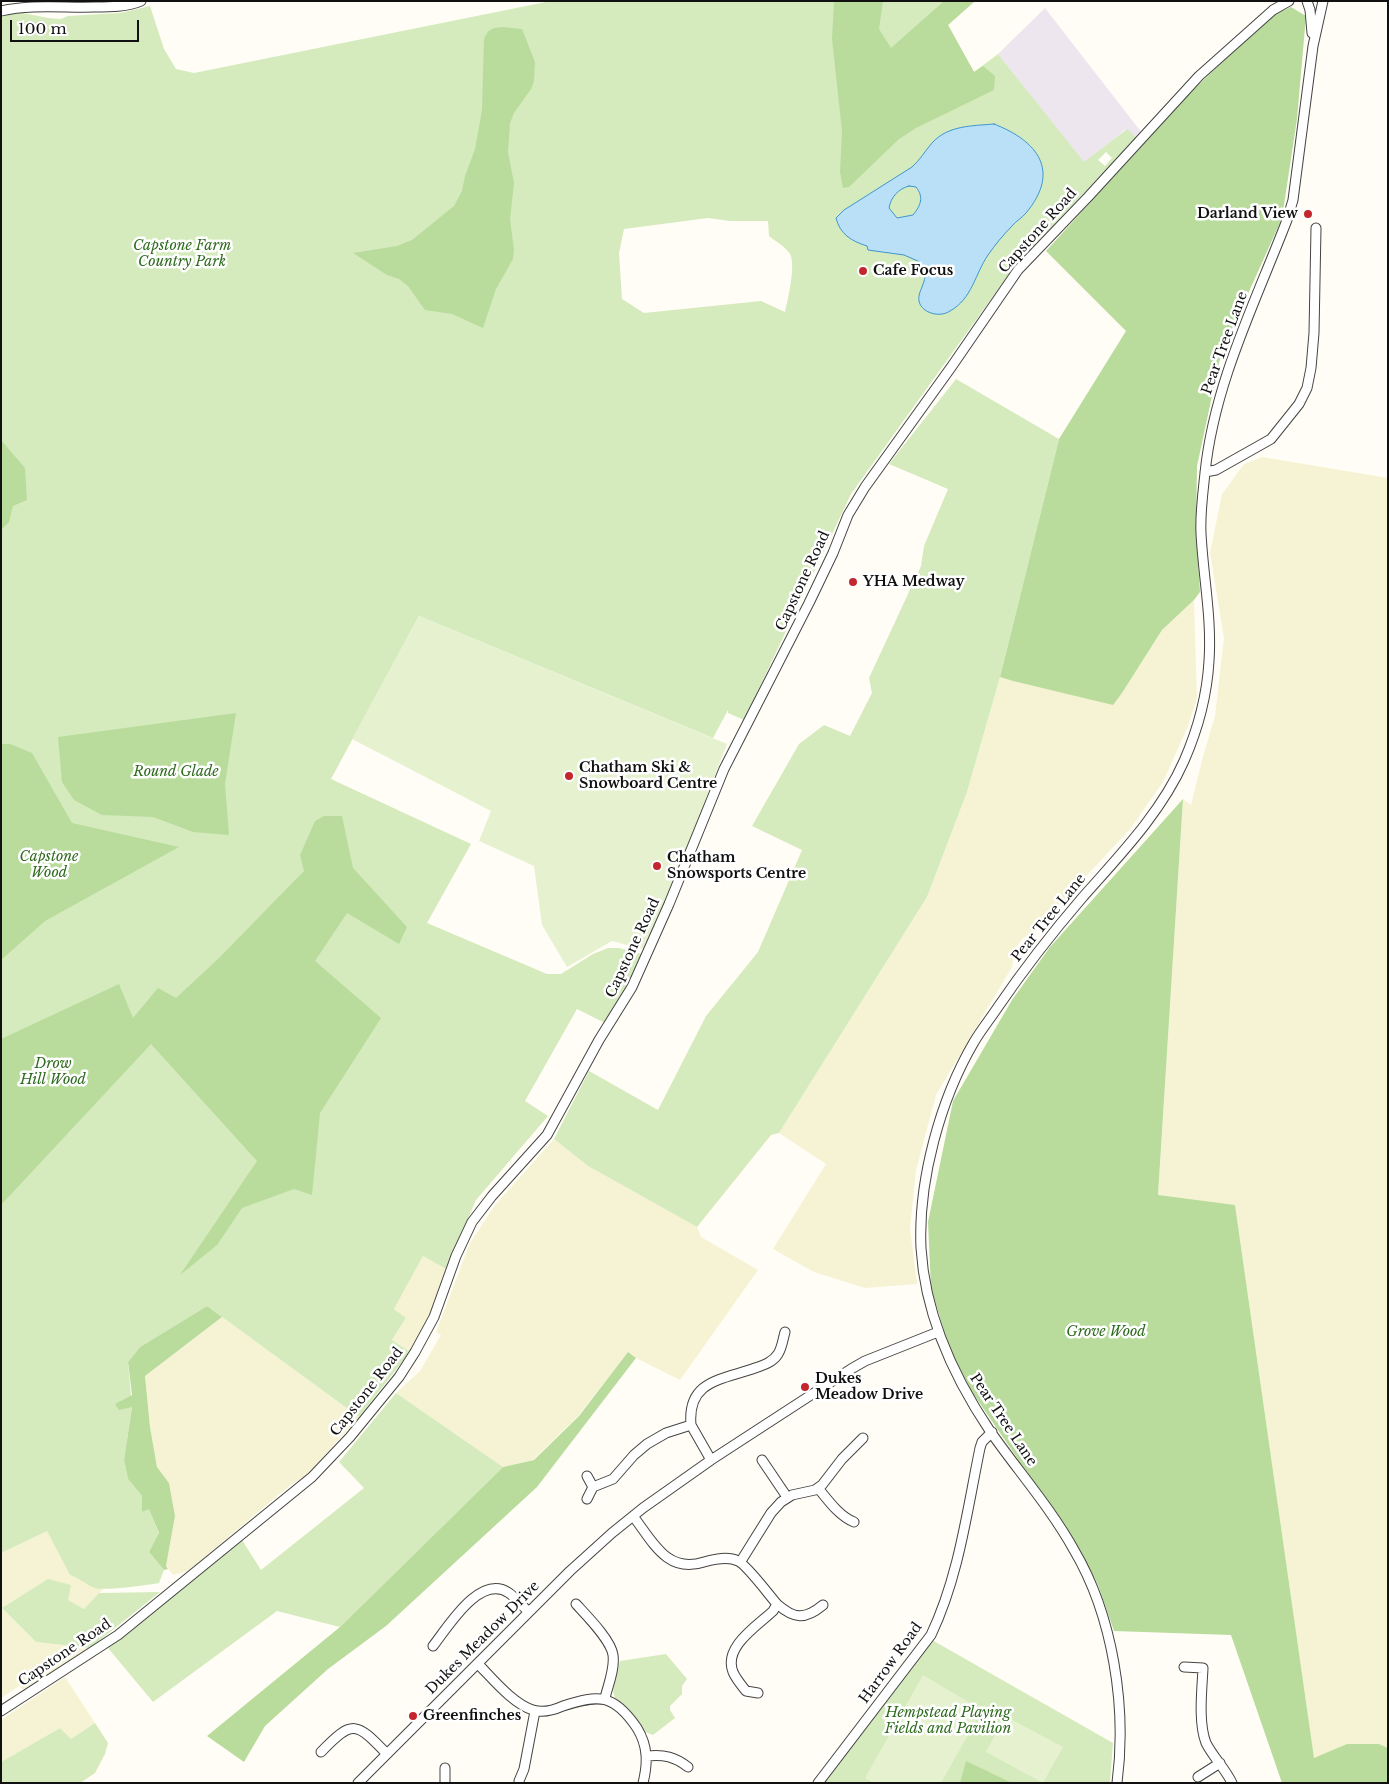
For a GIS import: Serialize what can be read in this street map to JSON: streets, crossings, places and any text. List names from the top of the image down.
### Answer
{
  "streets": {
    "street": [
      "Capstone Road",
      "Pear Tree Lane",
      "Dukes Meadow Drive",
      "Harrow Road"
    ]
  },
  "crossings": [
    ["Pear Tree Lane", "Dukes Meadow Drive"],
    ["Pear Tree Lane", "Harrow Road"]
  ],
  "parks": [
    "Capstone Farm Country Park",
    "Round Glade",
    "Capstone Wood",
    "Drow Hill Wood",
    "Grove Wood",
    "Hempstead Playing Fields and Pavilion"
  ],
  "places": [
    "Darland View",
    "Cafe Focus",
    "YHA Medway",
    "Chatham Ski & Snowboard Centre",
    "Chatham Snowsports Centre",
    "Dukes Meadow Drive",
    "Greenfinches"
  ],
  "scale_bar": "100 m"
}
